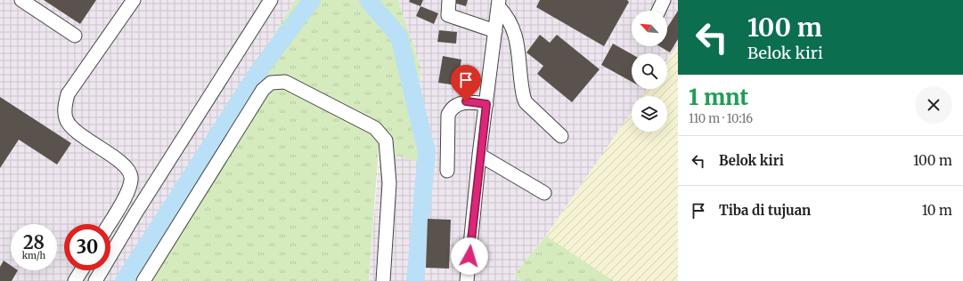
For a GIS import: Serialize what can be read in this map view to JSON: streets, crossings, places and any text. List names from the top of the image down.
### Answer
{
  "north": "top left",
  "page": {
    "turn": ["100 m", "Belok kiri"],
    "heading": ["1 mnt", "110 m · 10:16"],
    "list": [
      {
        "name": "Belok kiri",
        "value": "100 m"
      },
      {
        "name": "Tiba di tujuan",
        "value": "10 m"
      }
    ],
    "speed": "28 km/h",
    "limit": "30"
  }
}
